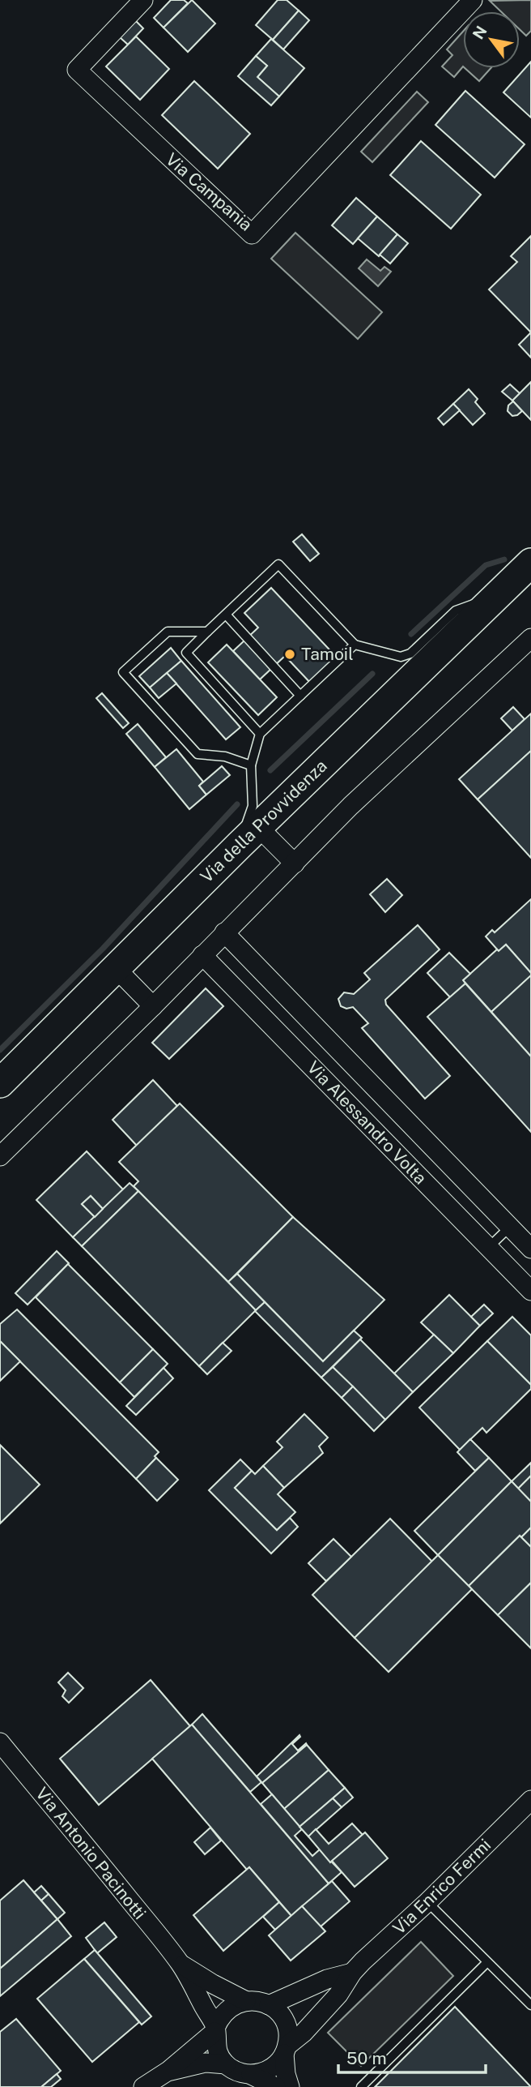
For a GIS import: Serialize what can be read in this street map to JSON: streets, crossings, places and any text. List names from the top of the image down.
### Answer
{
  "streets": {
    "main road": ["Via della Provvidenza"],
    "street": [
      "Via Campania",
      "Via Alessandro Volta",
      "Via Antonio Pacinotti",
      "Via Enrico Fermi"
    ]
  },
  "places": ["Tamoil"],
  "scale_bar": "50 m",
  "north": "top left"
}
